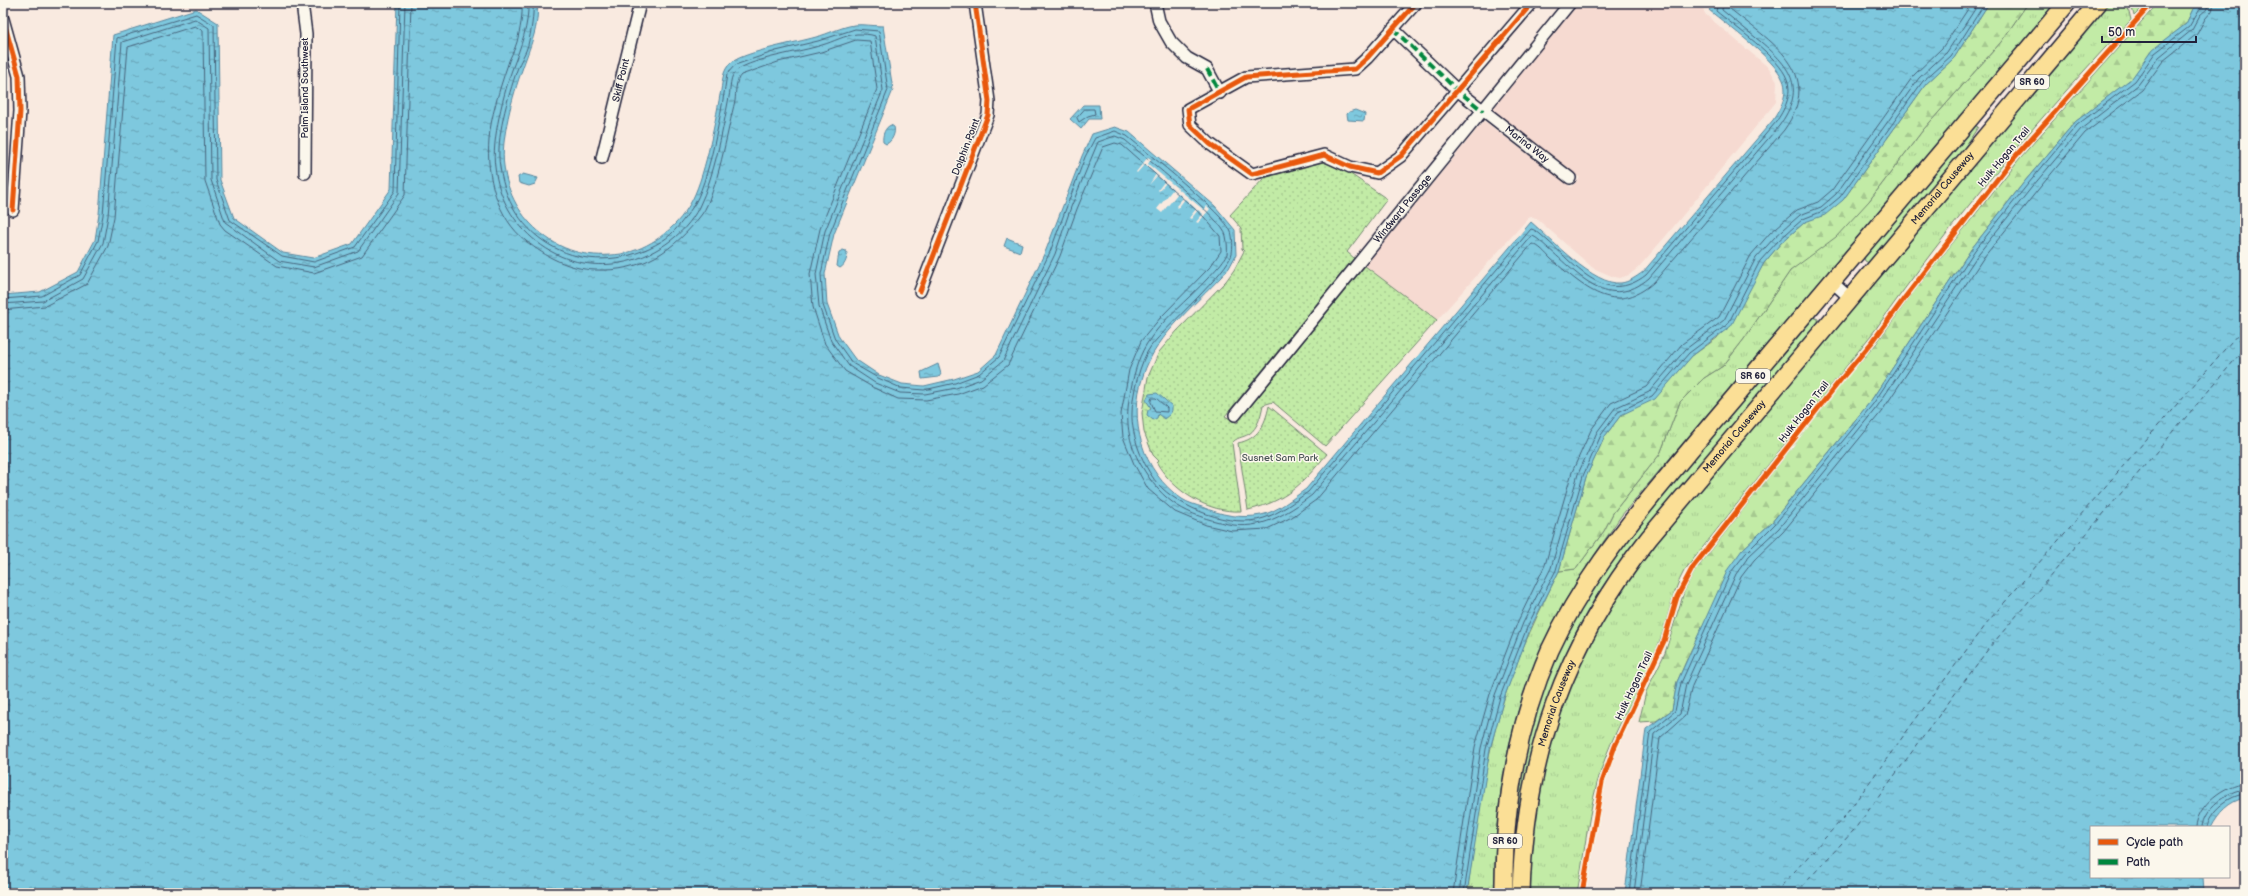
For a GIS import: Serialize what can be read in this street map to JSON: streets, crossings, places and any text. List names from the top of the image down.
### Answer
{
  "streets": {
    "main road": ["SR 60", "Memorial Causeway"],
    "street": [
      "Skiff Point",
      "Palm Island Southwest",
      "Marina Way",
      "Dolphin Point",
      "Windward Passage"
    ],
    "cycle path": ["Hulk Hogan Trail"]
  },
  "crossings": [
    ["Marina Way", "Windward Passage"]
  ],
  "parks": ["Susnet Sam Park"],
  "legend": ["Cycle path", "Path"],
  "scale_bar": "50 m"
}
